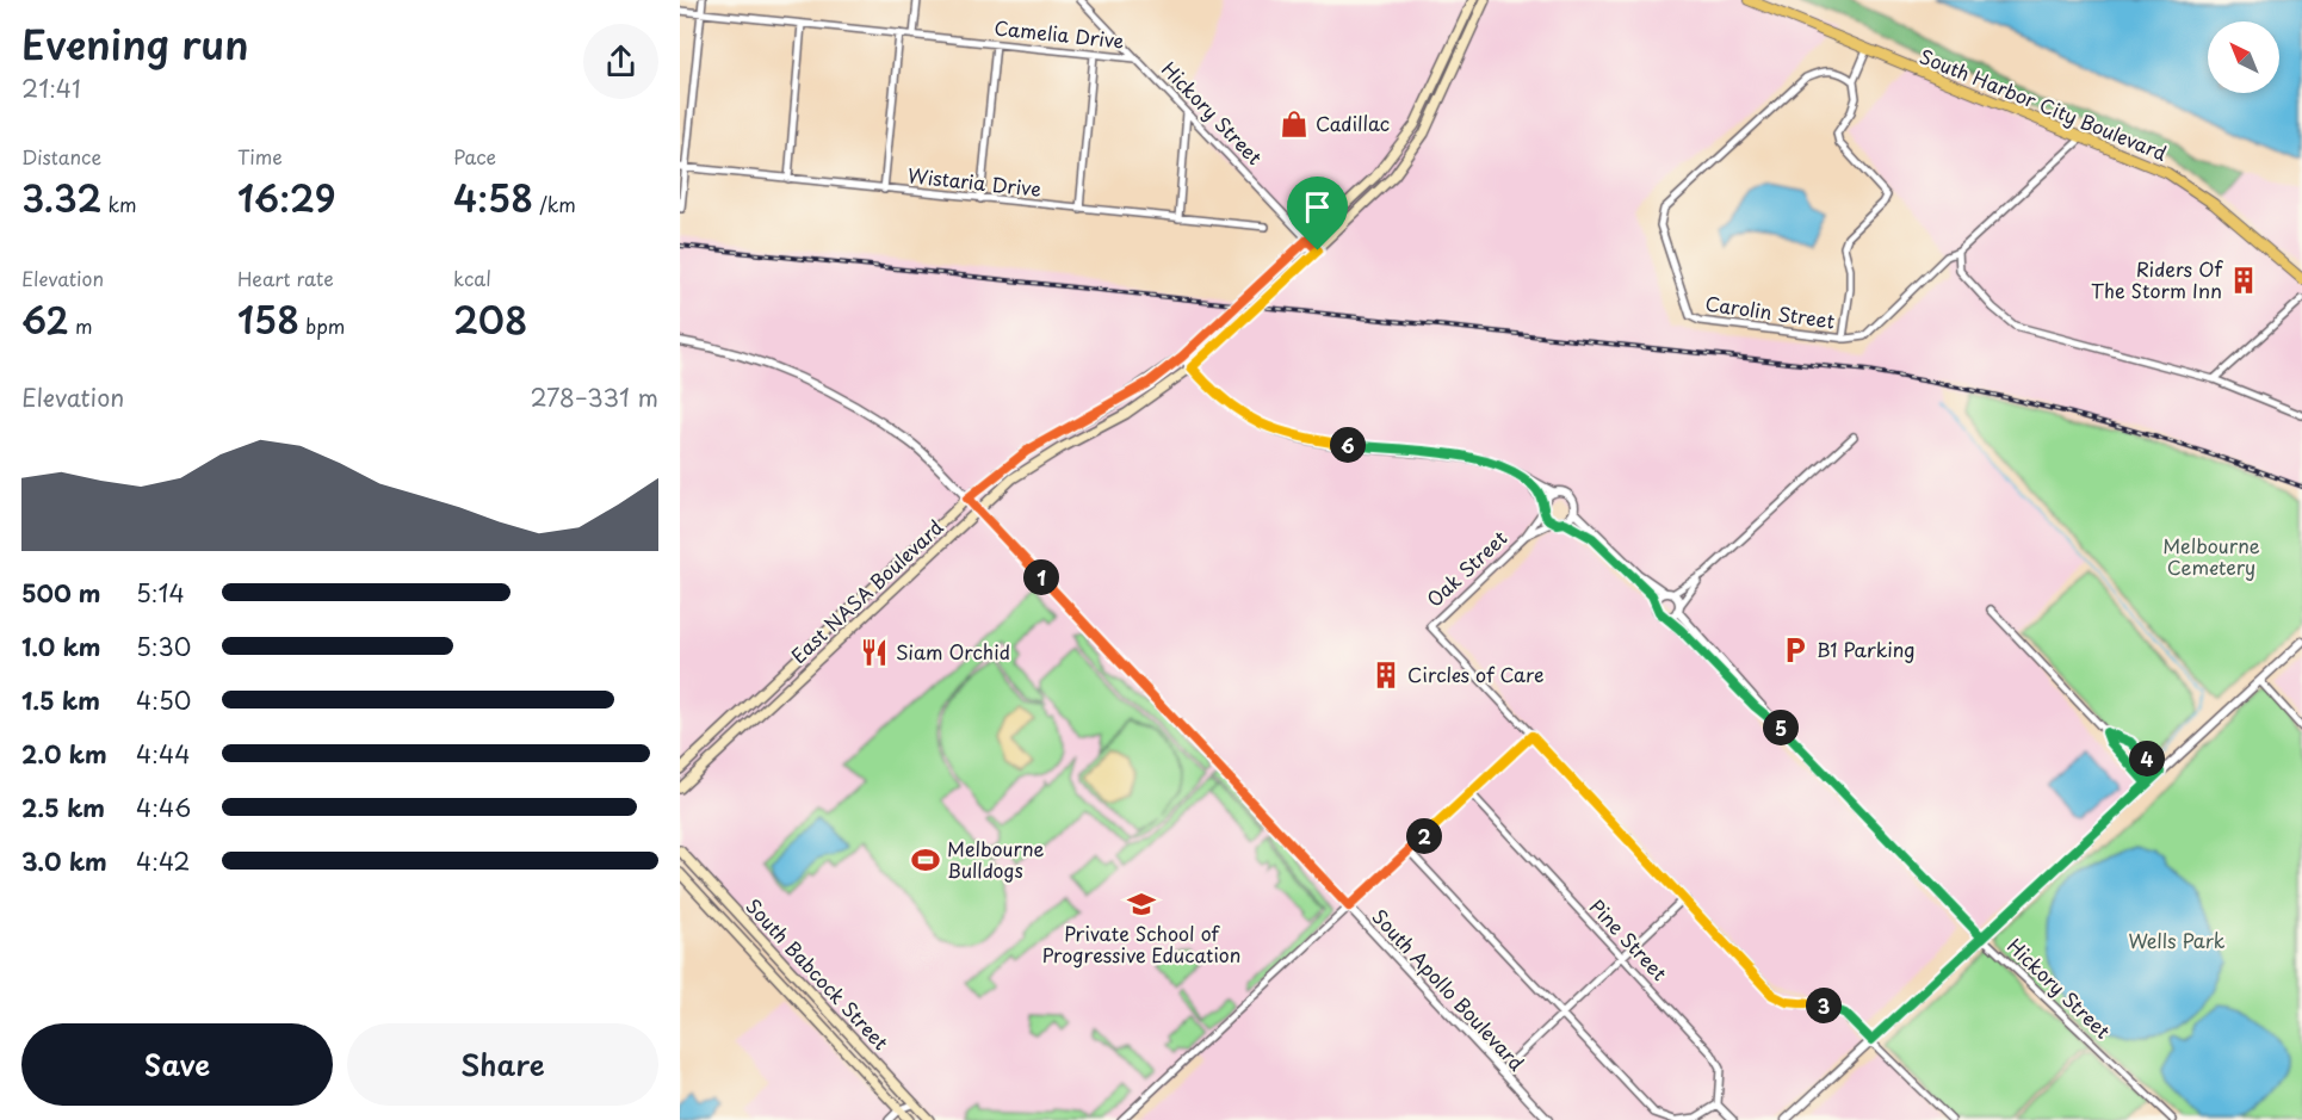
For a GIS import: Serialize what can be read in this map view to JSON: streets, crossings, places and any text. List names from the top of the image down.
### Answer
{
  "streets": {
    "main road": ["South Harbor City Boulevard", "East NASA Boulevard", "South Babcock Street"],
    "street": [
      "Camelia Drive",
      "Hickory Street",
      "Wistaria Drive",
      "Carolin Street",
      "Oak Street",
      "Pine Street",
      "South Apollo Boulevard"
    ]
  },
  "crossings": [
    ["Camelia Drive", "Hickory Street"],
    ["South Harbor City Boulevard", "Carolin Street"],
    ["Hickory Street", "East NASA Boulevard"],
    ["East NASA Boulevard", "South Apollo Boulevard"]
  ],
  "parks": ["Melbourne Cemetery", "Wells Park"],
  "places": {
    "shop": ["Cadillac"],
    "building": ["Riders Of The Storm Inn", "Circles of Care"],
    "parking": ["B1 Parking"],
    "restaurant": ["Siam Orchid"],
    "sports": ["Melbourne Bulldogs"],
    "school or university": ["Private School of Progressive Education"]
  },
  "north": "top left",
  "page": {
    "heading": ["Evening run", "21:41"],
    "stats": [
      ["Distance", "3.32 km"],
      ["Time", "16:29"],
      ["Pace", "4:58 /km"],
      ["Elevation", "62 m"],
      ["Heart rate", "158 bpm"],
      ["kcal", "208"]
    ],
    "chart": ["Elevation", "278–331 m"],
    "pins": [
      "6",
      "1",
      "5",
      "4",
      "2",
      "3"
    ],
    "list": [
      {
        "name": "500 m",
        "note": "5:14"
      },
      {
        "name": "1.0 km",
        "note": "5:30"
      },
      {
        "name": "1.5 km",
        "note": "4:50"
      },
      {
        "name": "2.0 km",
        "note": "4:44"
      },
      {
        "name": "2.5 km",
        "note": "4:46"
      },
      {
        "name": "3.0 km",
        "note": "4:42"
      }
    ],
    "buttons": ["Save", "Share"]
  }
}
